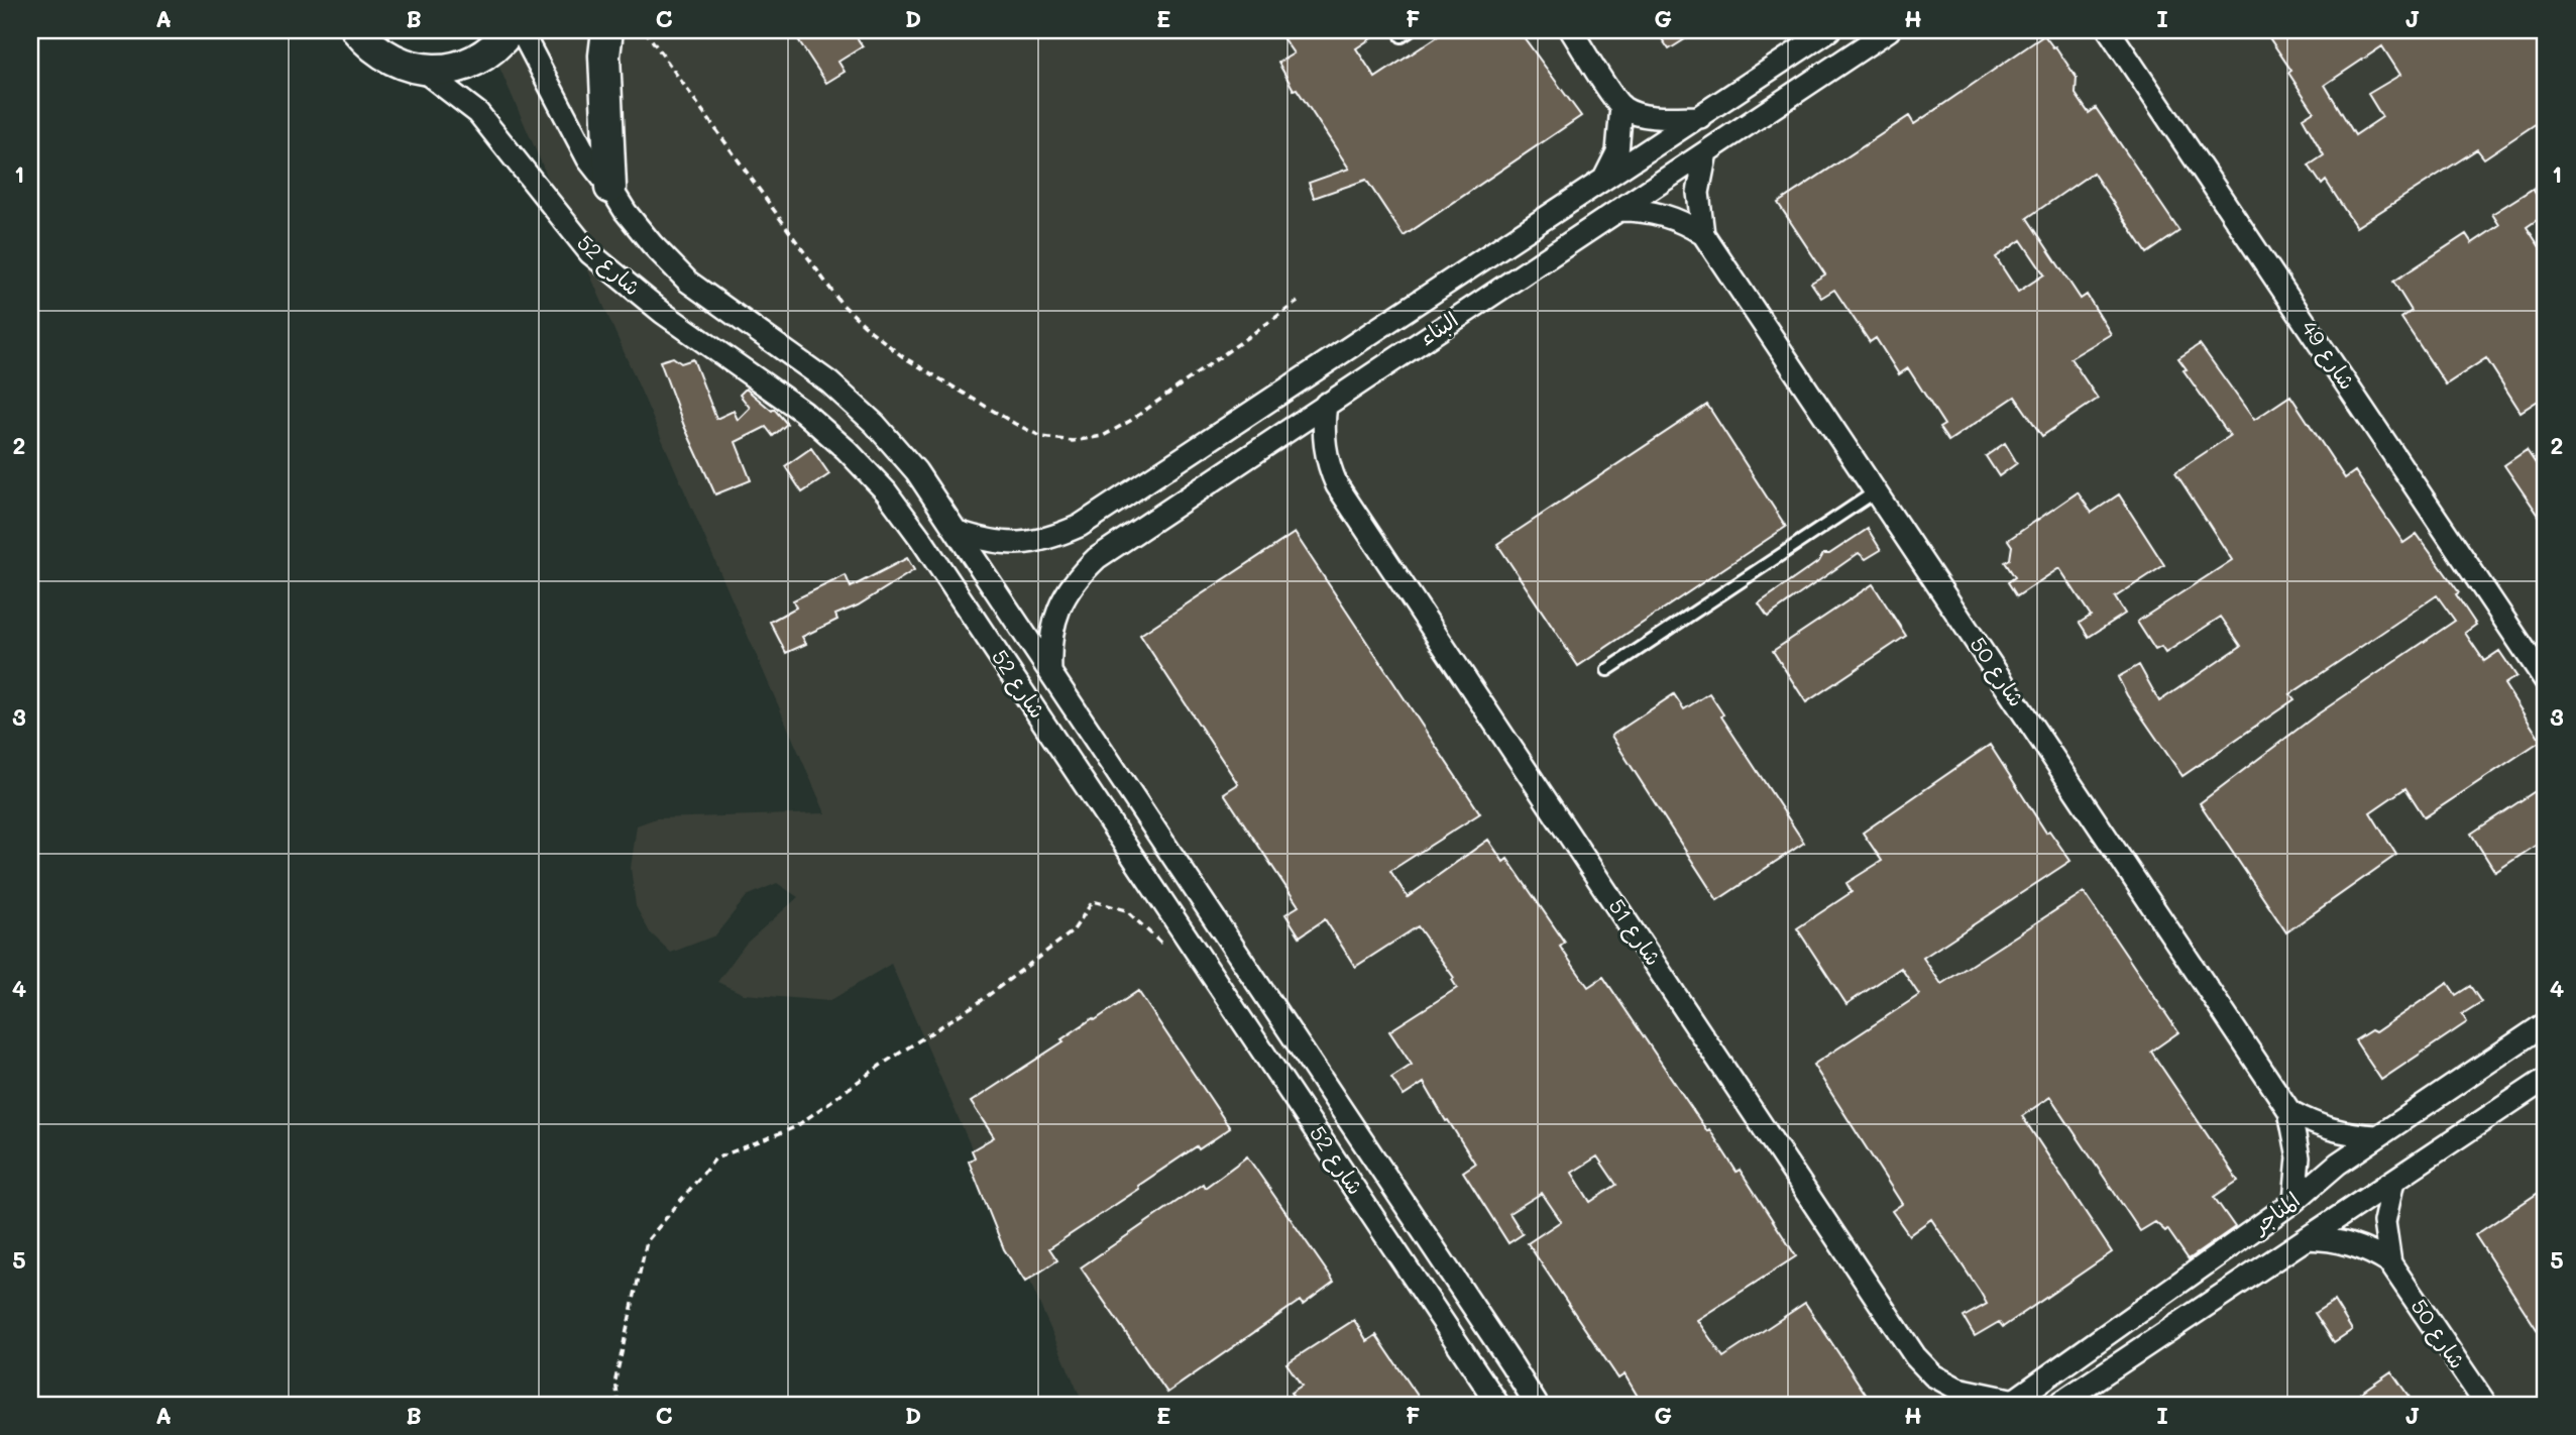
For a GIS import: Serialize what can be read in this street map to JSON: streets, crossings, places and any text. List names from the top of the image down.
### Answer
{
  "streets": {
    "street": [
      "شارع 52",
      "البناء",
      "شارع 49",
      "شارع 50",
      "شارع 51",
      "المناجر"
    ]
  },
  "crossings": [
    ["شارع 52", "البناء"],
    ["البناء", "شارع 50"],
    ["البناء", "شارع 51"],
    ["شارع 50", "المناجر"],
    ["شارع 51", "المناجر"]
  ],
  "grid": {
    "columns": [
      "A",
      "B",
      "C",
      "D",
      "E",
      "F",
      "G",
      "H",
      "I",
      "J"
    ],
    "rows": [
      "1",
      "2",
      "3",
      "4",
      "5"
    ]
  }
}
